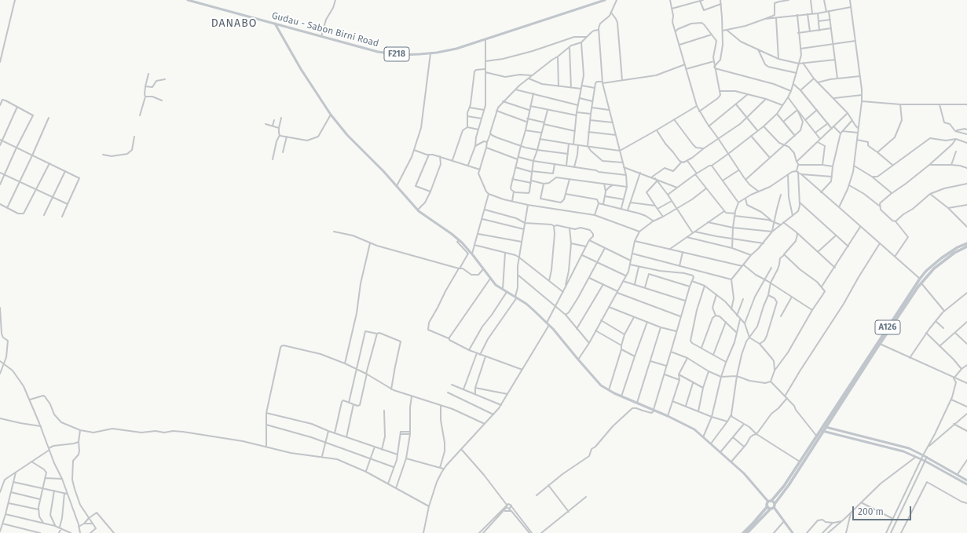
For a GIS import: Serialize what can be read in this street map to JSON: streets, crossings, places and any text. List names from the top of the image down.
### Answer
{
  "streets": {
    "highway": ["A126"],
    "street": ["Gudau - Sabon Birni Road", "F218"]
  },
  "districts": ["DANABO"],
  "scale_bar": "200 m"
}
